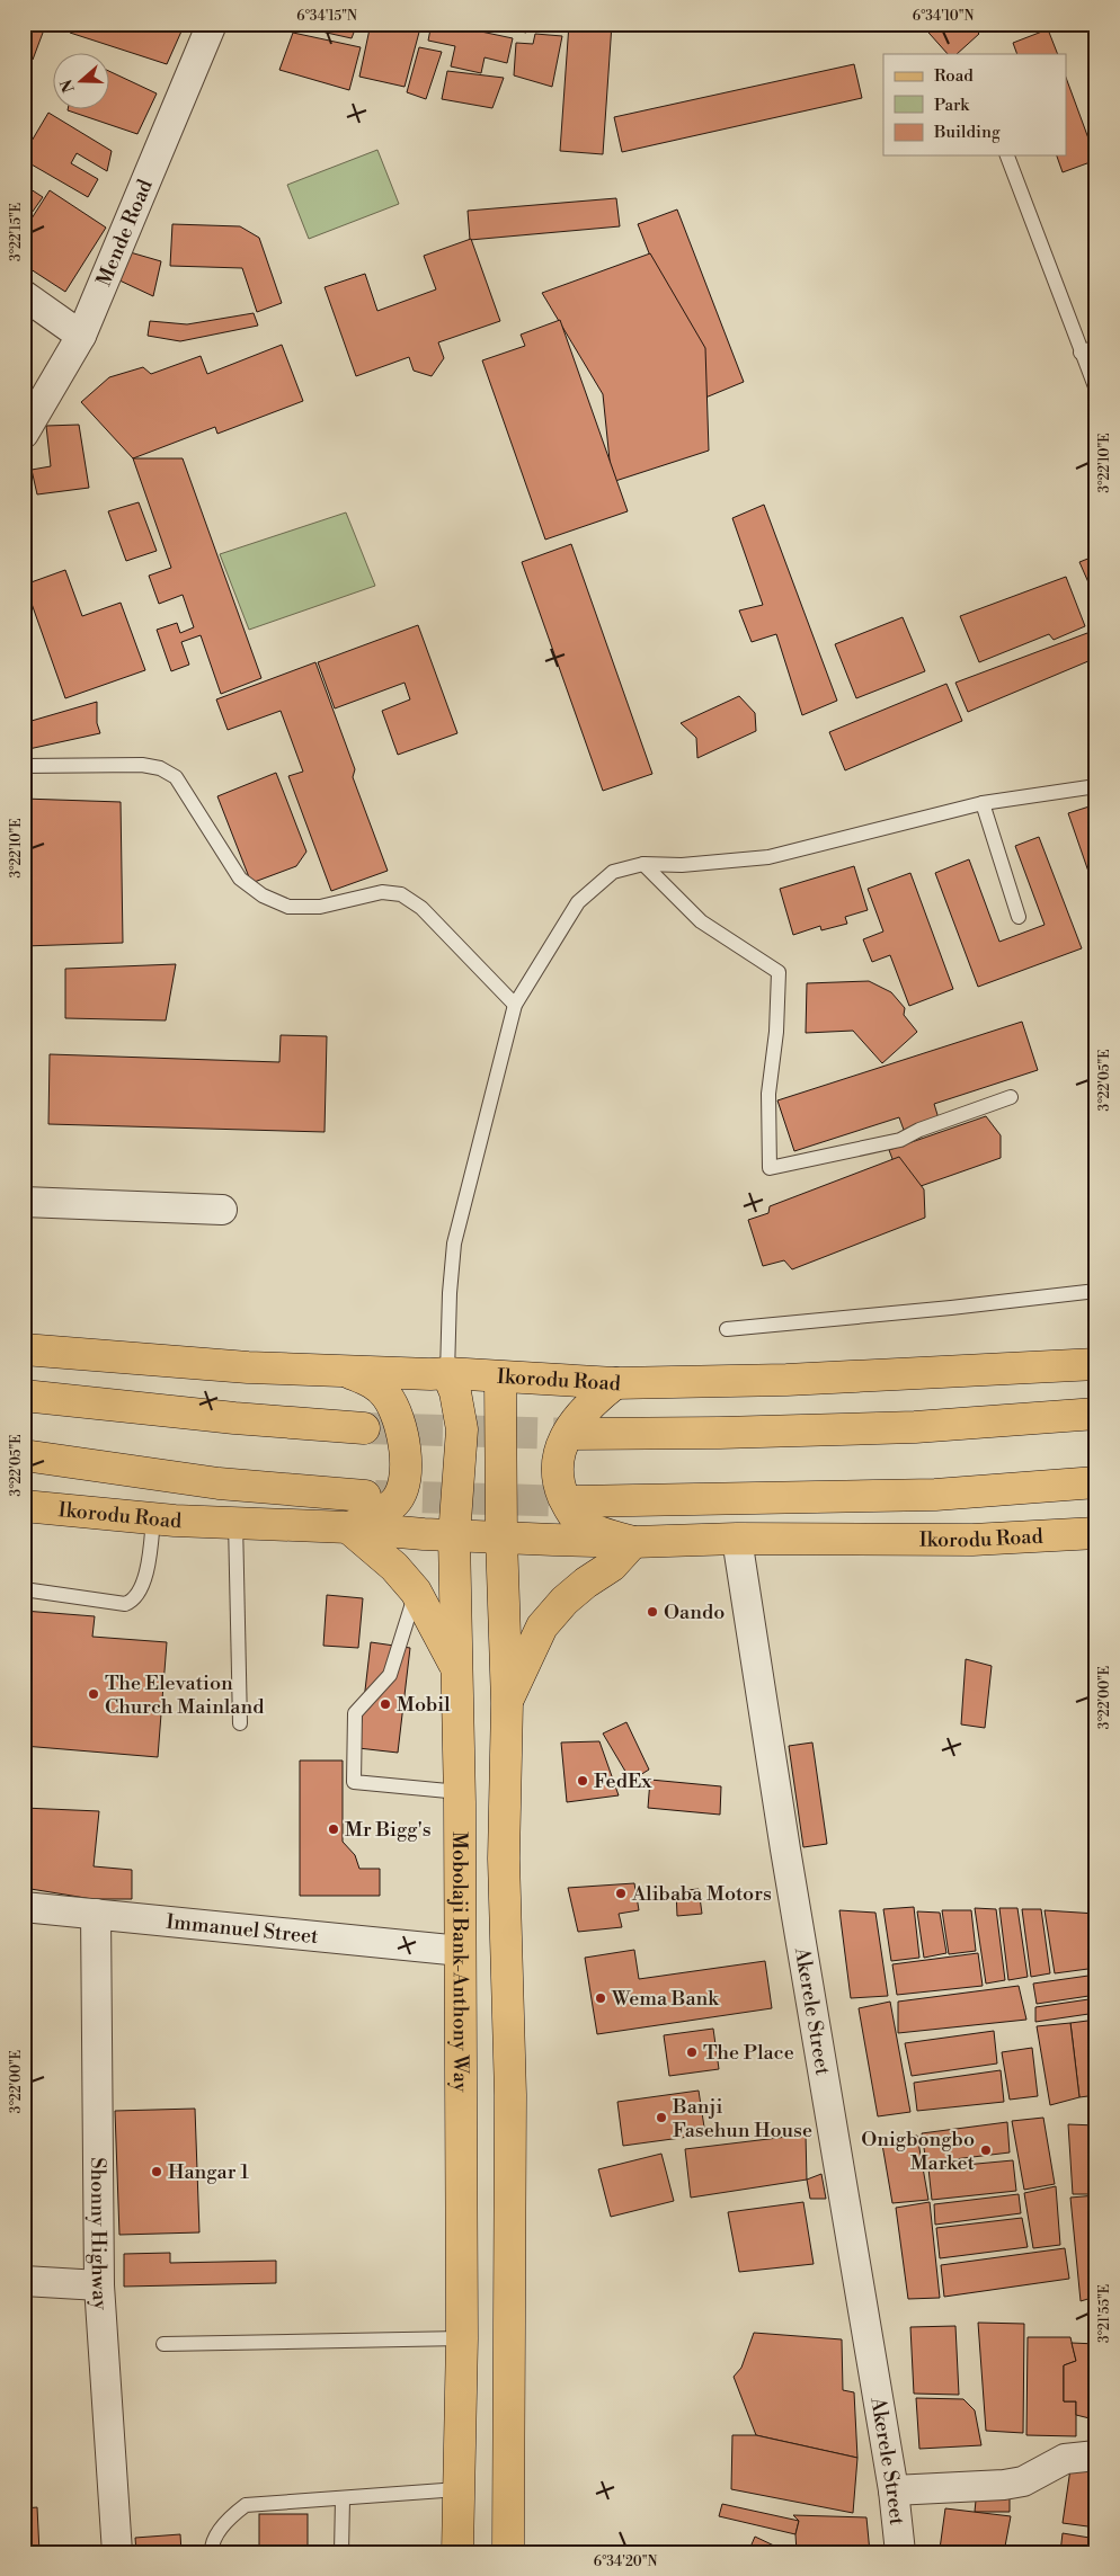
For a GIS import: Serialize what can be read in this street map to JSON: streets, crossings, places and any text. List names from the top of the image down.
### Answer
{
  "streets": {
    "main road": ["Ikorodu Road", "Mobolaji Bank-Anthony Way"],
    "street": [
      "Mende Road",
      "Immanuel Street",
      "Akerele Street",
      "Shonny Highway"
    ]
  },
  "crossings": [
    ["Ikorodu Road", "Mobolaji Bank-Anthony Way"],
    ["Ikorodu Road", "Akerele Street"],
    ["Immanuel Street", "Mobolaji Bank-Anthony Way"],
    ["Immanuel Street", "Shonny Highway"]
  ],
  "places": [
    "Oando",
    "The Elevation Church Mainland",
    "Mobil",
    "FedEx",
    "Mr Bigg's",
    "Alibaba Motors",
    "Wema Bank",
    "The Place",
    "Banji Fasehun House",
    "Onigbongbo Market",
    "Hangar 1"
  ],
  "legend": ["Road", "Park", "Building"],
  "north": "left",
  "coordinates": [
    "6°34'15\"N",
    "6°34'10\"N",
    "3°22'15\"E",
    "3°22'10\"E",
    "3°22'05\"E",
    "3°22'00\"E",
    "3°21'55\"E",
    "6°34'20\"N"
  ]
}
